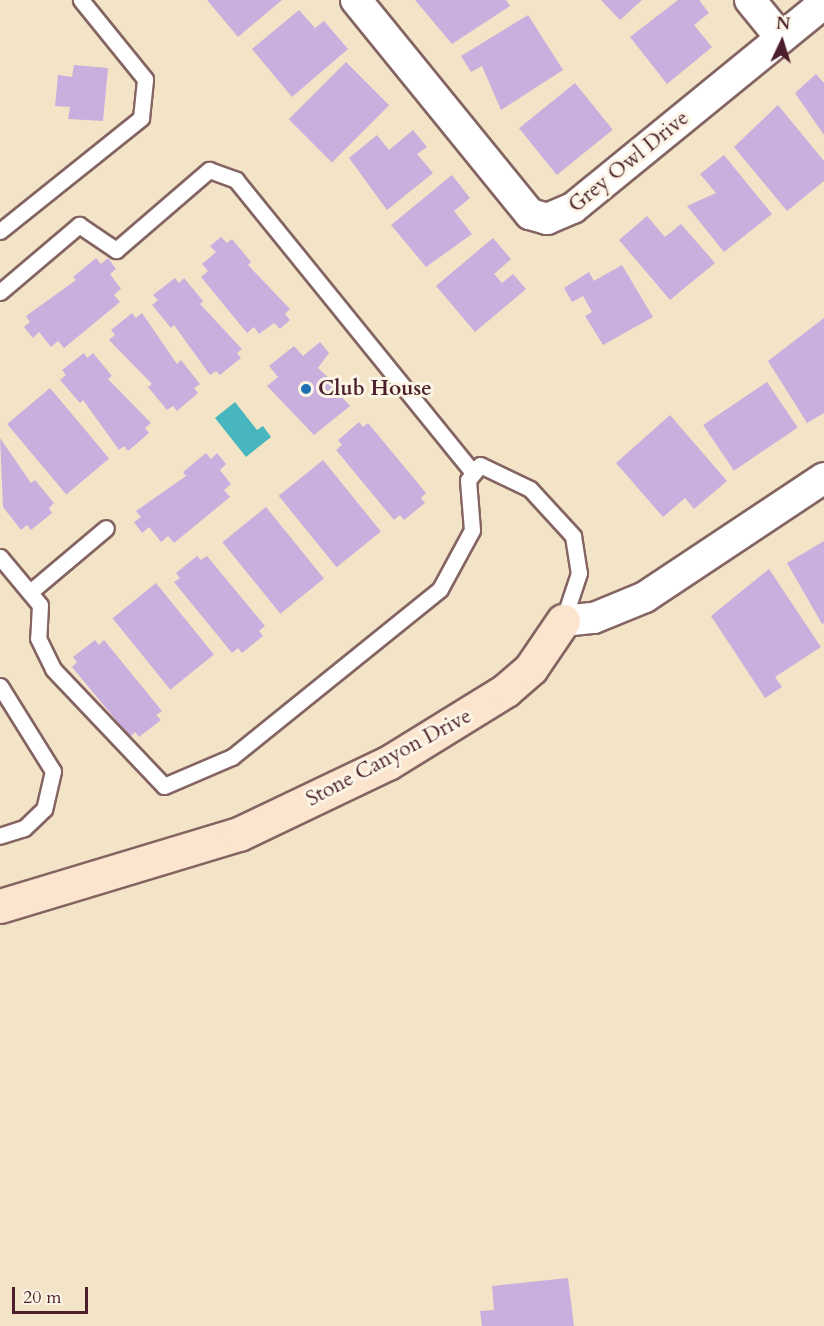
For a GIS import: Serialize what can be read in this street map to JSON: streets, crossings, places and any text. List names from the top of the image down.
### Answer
{
  "streets": {
    "street": ["Grey Owl Drive", "Stone Canyon Drive"]
  },
  "places": ["Club House"],
  "scale_bar": "20 m",
  "north": "top"
}
